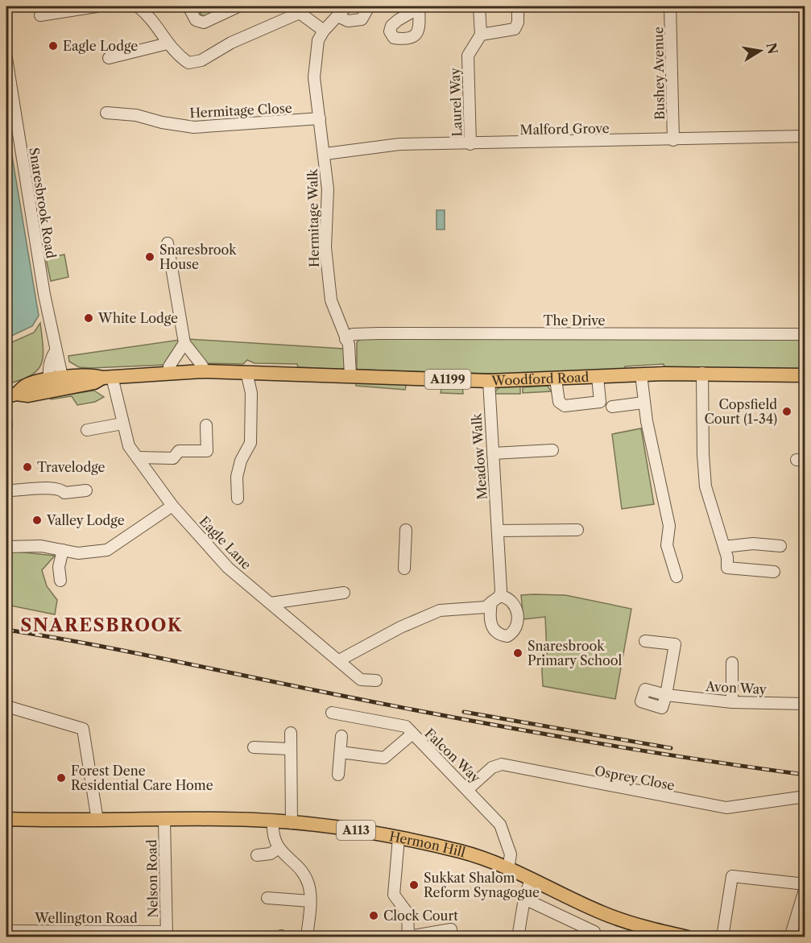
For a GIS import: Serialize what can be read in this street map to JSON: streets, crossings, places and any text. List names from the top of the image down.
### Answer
{
  "streets": {
    "main road": [
      "Woodford Road",
      "A1199",
      "A113",
      "Hermon Hill"
    ],
    "street": [
      "Bushey Avenue",
      "Laurel Way",
      "Hermitage Close",
      "Malford Grove",
      "Snaresbrook Road",
      "Hermitage Walk",
      "The Drive",
      "Meadow Walk",
      "Eagle Lane",
      "Avon Way",
      "Falcon Way",
      "Osprey Close",
      "Nelson Road",
      "Wellington Road"
    ]
  },
  "crossings": [
    ["Bushey Avenue", "Malford Grove"],
    ["Laurel Way", "Malford Grove"],
    ["Hermitage Close", "Hermitage Walk"],
    ["Malford Grove", "Hermitage Walk"],
    ["Snaresbrook Road", "A1199"],
    ["Hermitage Walk", "The Drive"],
    ["Hermitage Walk", "Woodford Road"],
    ["Woodford Road", "A1199"],
    ["Woodford Road", "Meadow Walk"],
    ["Woodford Road", "Eagle Lane"],
    ["A1199", "Eagle Lane"],
    ["Meadow Walk", "Eagle Lane"],
    ["Falcon Way", "Osprey Close"],
    ["Falcon Way", "Hermon Hill"],
    ["Hermon Hill", "Nelson Road"],
    ["Nelson Road", "Wellington Road"]
  ],
  "districts": ["SNARESBROOK"],
  "places": [
    "Eagle Lodge",
    "Snaresbrook House",
    "White Lodge",
    "Copsfield Court (1-34)",
    "Travelodge",
    "Valley Lodge",
    "Snaresbrook Primary School",
    "Forest Dene Residential Care Home",
    "Sukkat Shalom Reform Synagogue",
    "Clock Court"
  ],
  "north": "right"
}
